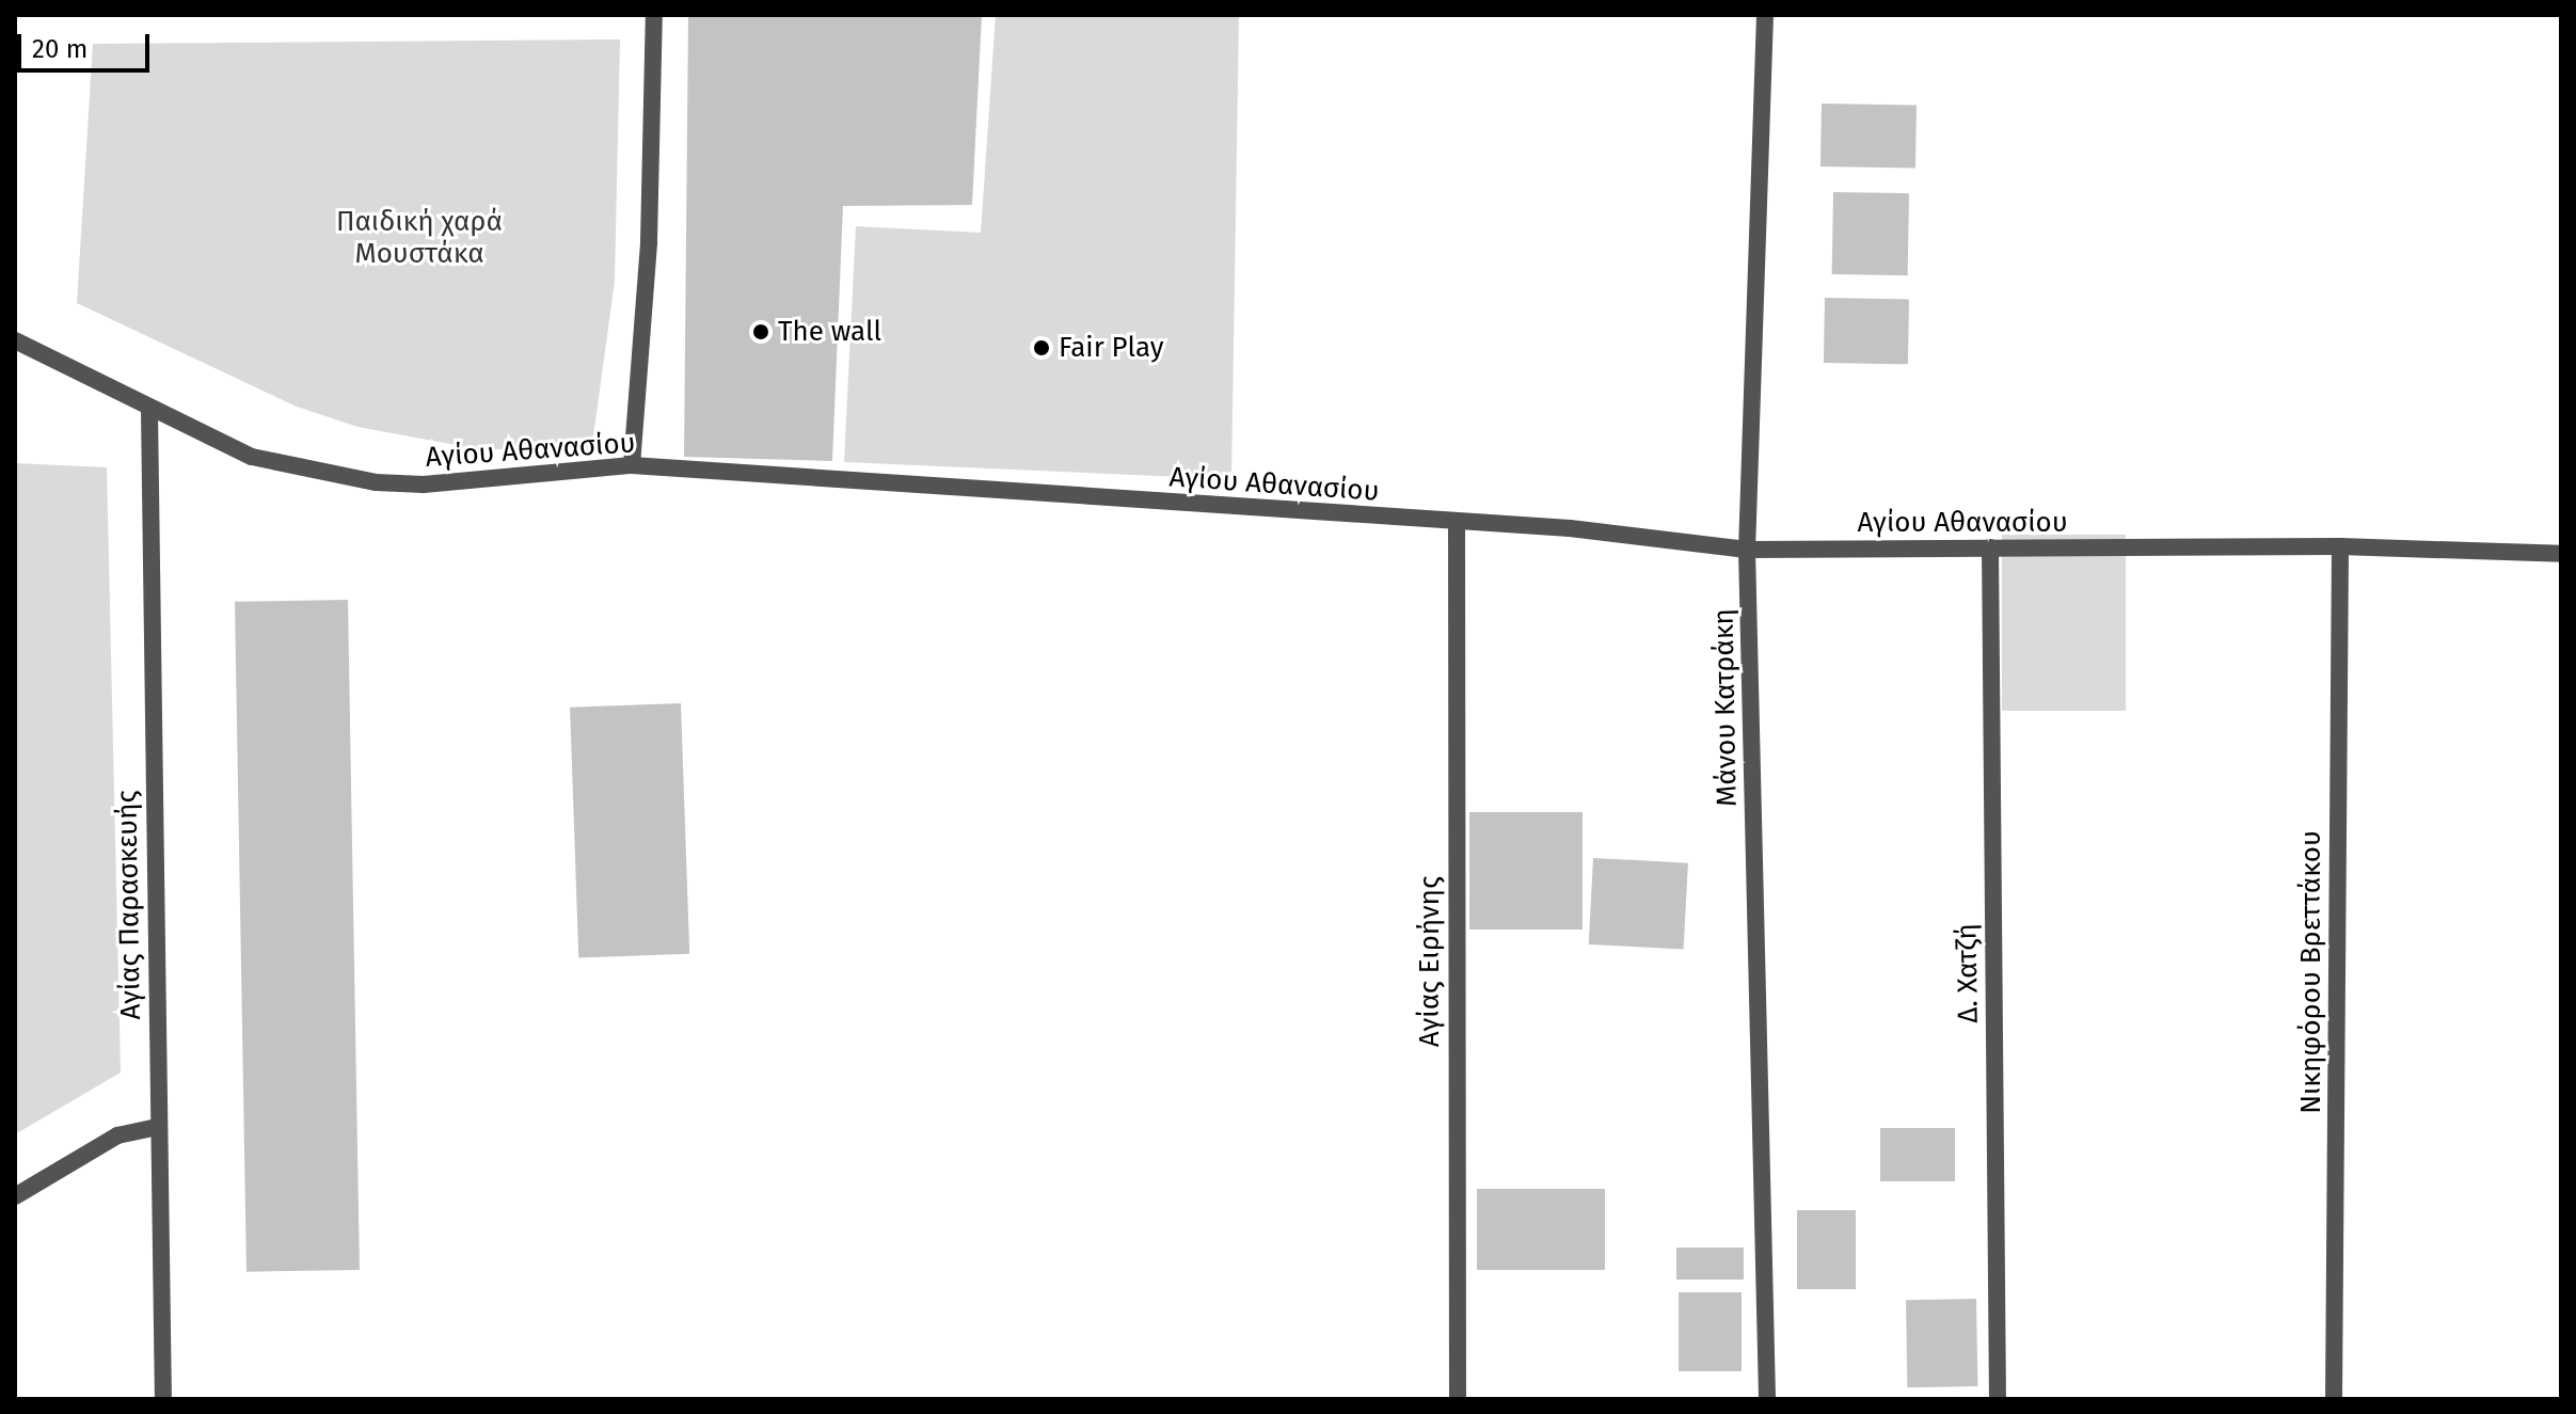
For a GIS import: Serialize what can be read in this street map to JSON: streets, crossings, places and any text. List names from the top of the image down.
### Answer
{
  "streets": {
    "street": [
      "Αγίου Αθανασίου",
      "Μάνου Κατράκη",
      "Αγίας Παρασκευής",
      "Αγίας Ειρήνης",
      "Νικηφόρου Βρεττάκου",
      "Δ. Χατζή"
    ]
  },
  "crossings": [
    ["Αγίου Αθανασίου", "Μάνου Κατράκη"],
    ["Αγίου Αθανασίου", "Αγίας Παρασκευής"],
    ["Αγίου Αθανασίου", "Αγίας Ειρήνης"],
    ["Αγίου Αθανασίου", "Νικηφόρου Βρεττάκου"],
    ["Αγίου Αθανασίου", "Δ. Χατζή"]
  ],
  "parks": ["Παιδική χαρά Μουστάκα"],
  "places": ["The wall", "Fair Play"],
  "scale_bar": "20 m"
}
